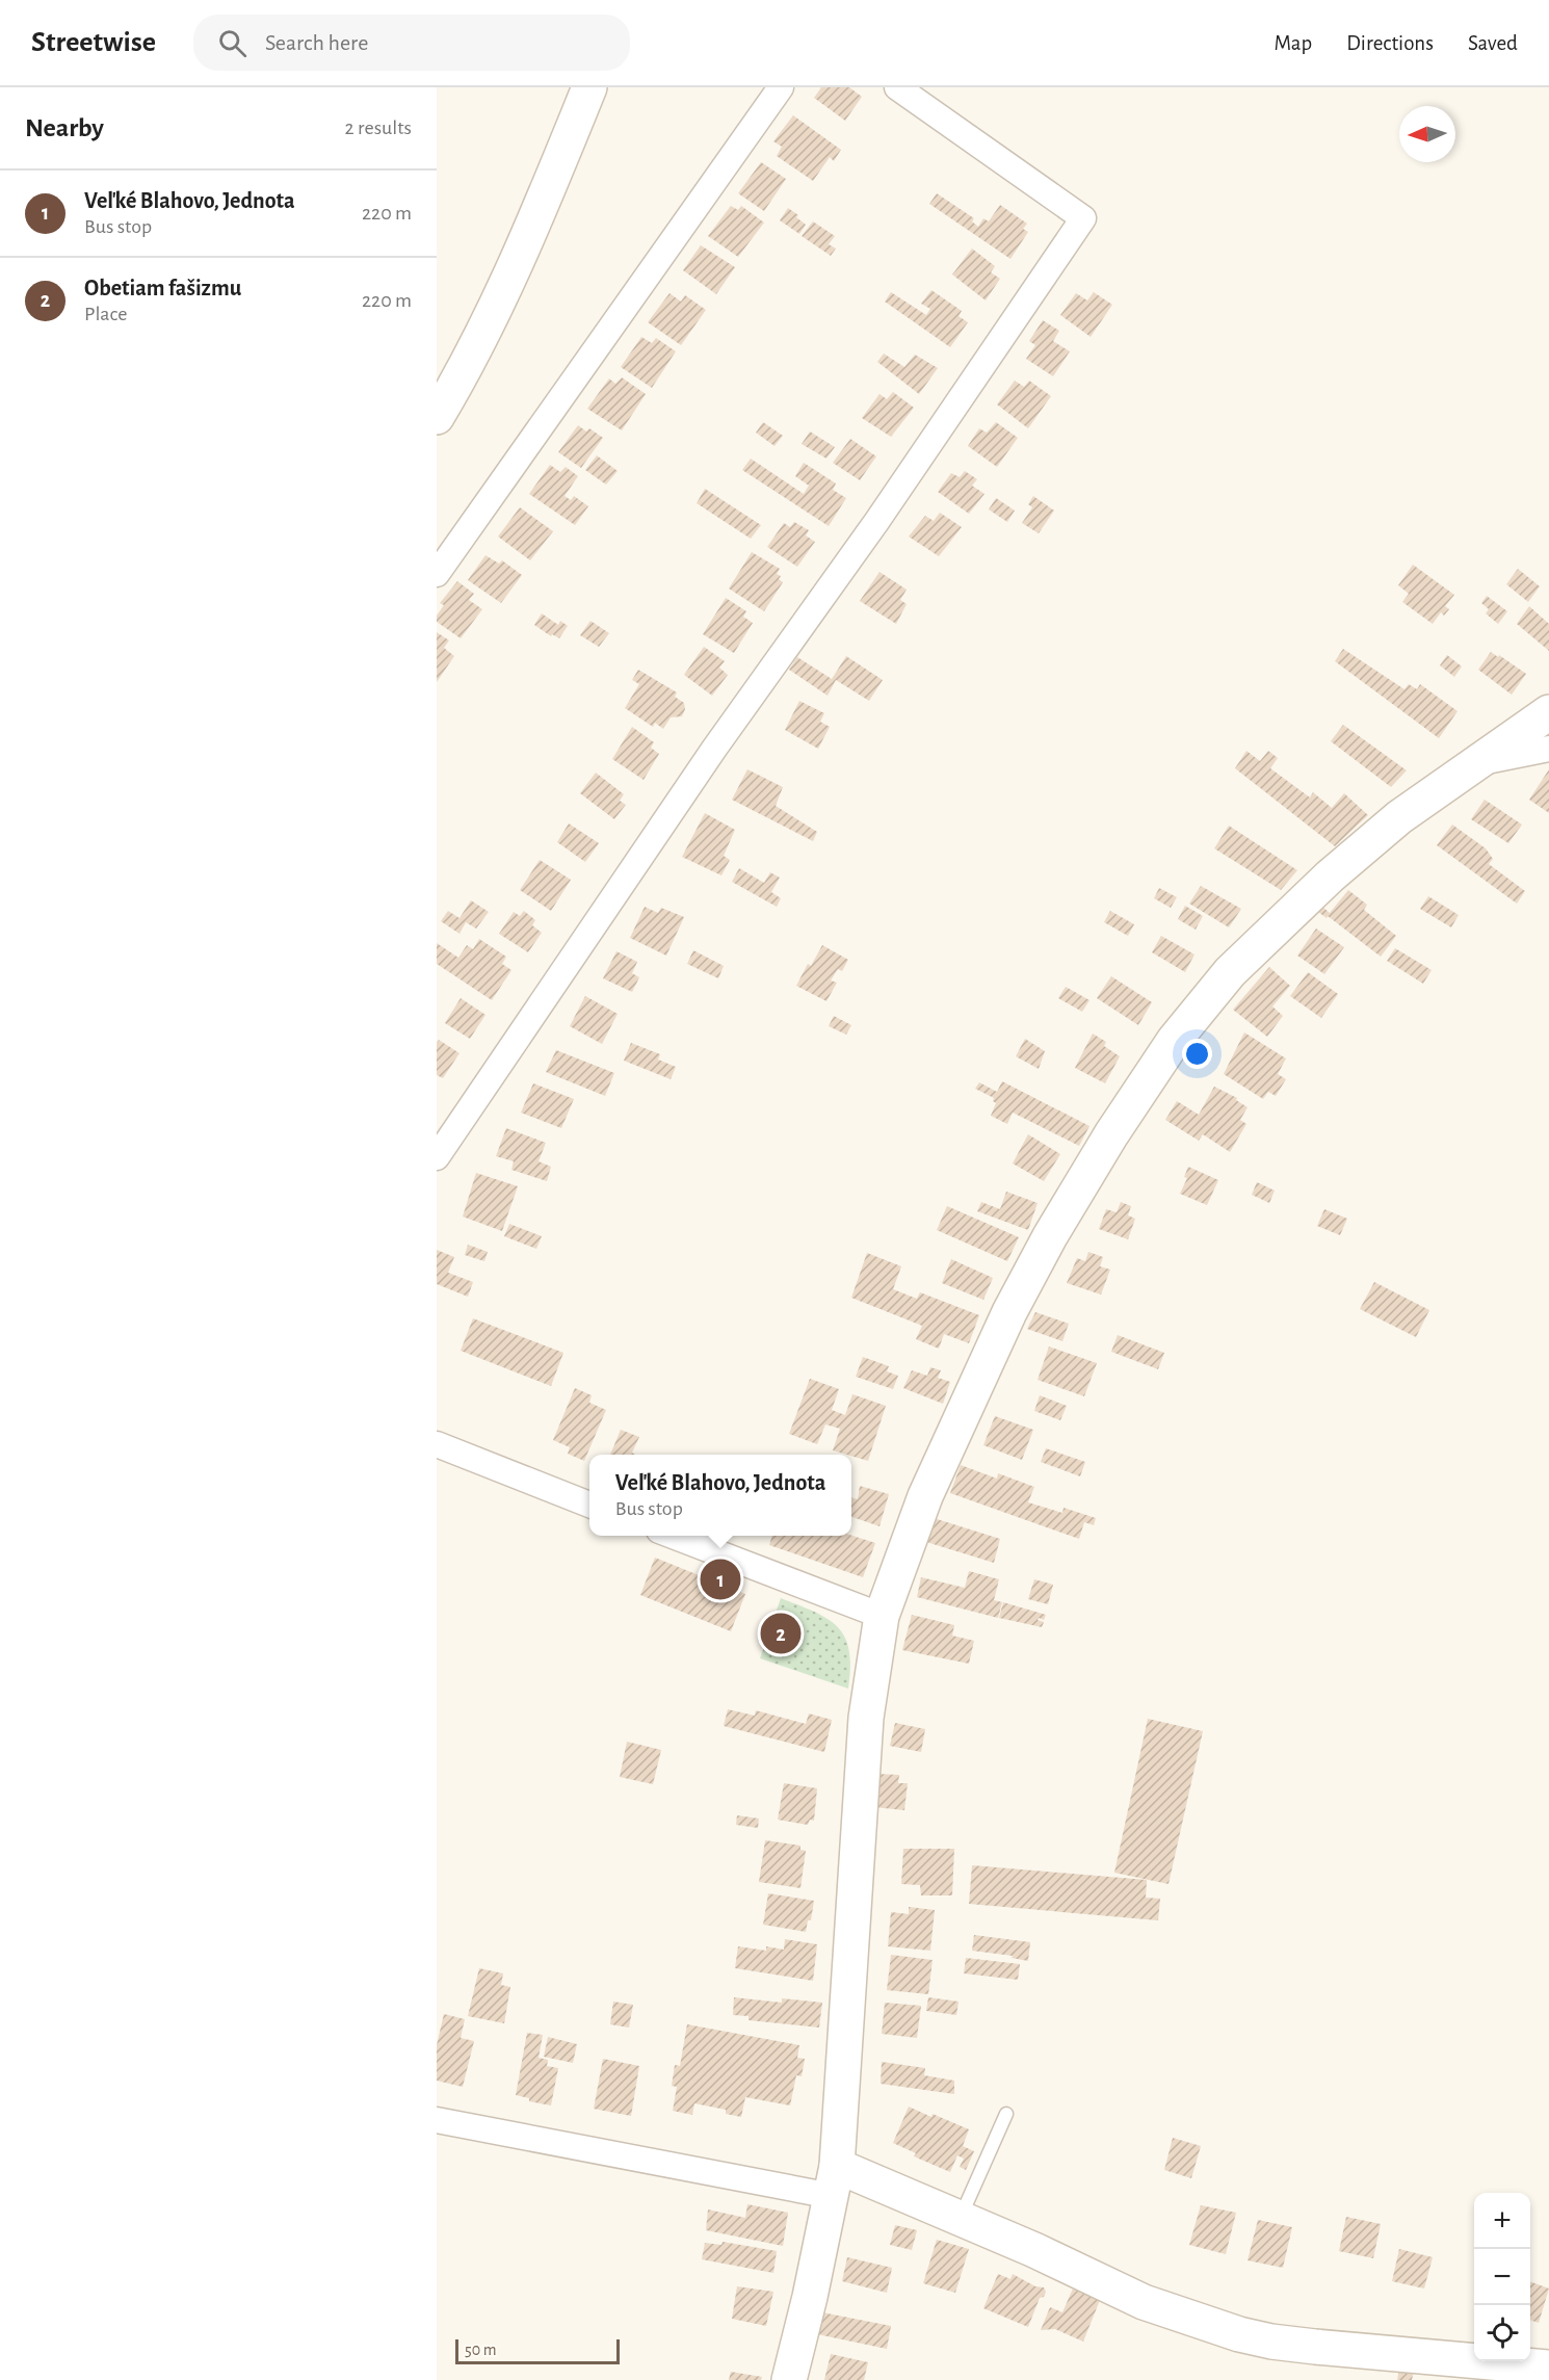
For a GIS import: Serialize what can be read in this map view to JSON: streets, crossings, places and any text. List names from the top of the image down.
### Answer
{
  "scale_bar": "50 m",
  "north": "left",
  "page": {
    "header": "Streetwise",
    "search": "Search here",
    "nav": ["Map", "Directions", "Saved"],
    "heading": ["Nearby", "2 results"],
    "list": [
      {
        "mark": "1",
        "name": "Veľké Blahovo, Jednota",
        "note": "Bus stop",
        "value": "220 m"
      },
      {
        "mark": "2",
        "name": "Obetiam fašizmu",
        "note": "Place",
        "value": "220 m"
      }
    ],
    "popup": ["Veľké Blahovo, Jednota", "Bus stop"],
    "pins": ["1", "2"],
    "map_buttons": ["+", "−"],
    "scale": "50 m"
  }
}
